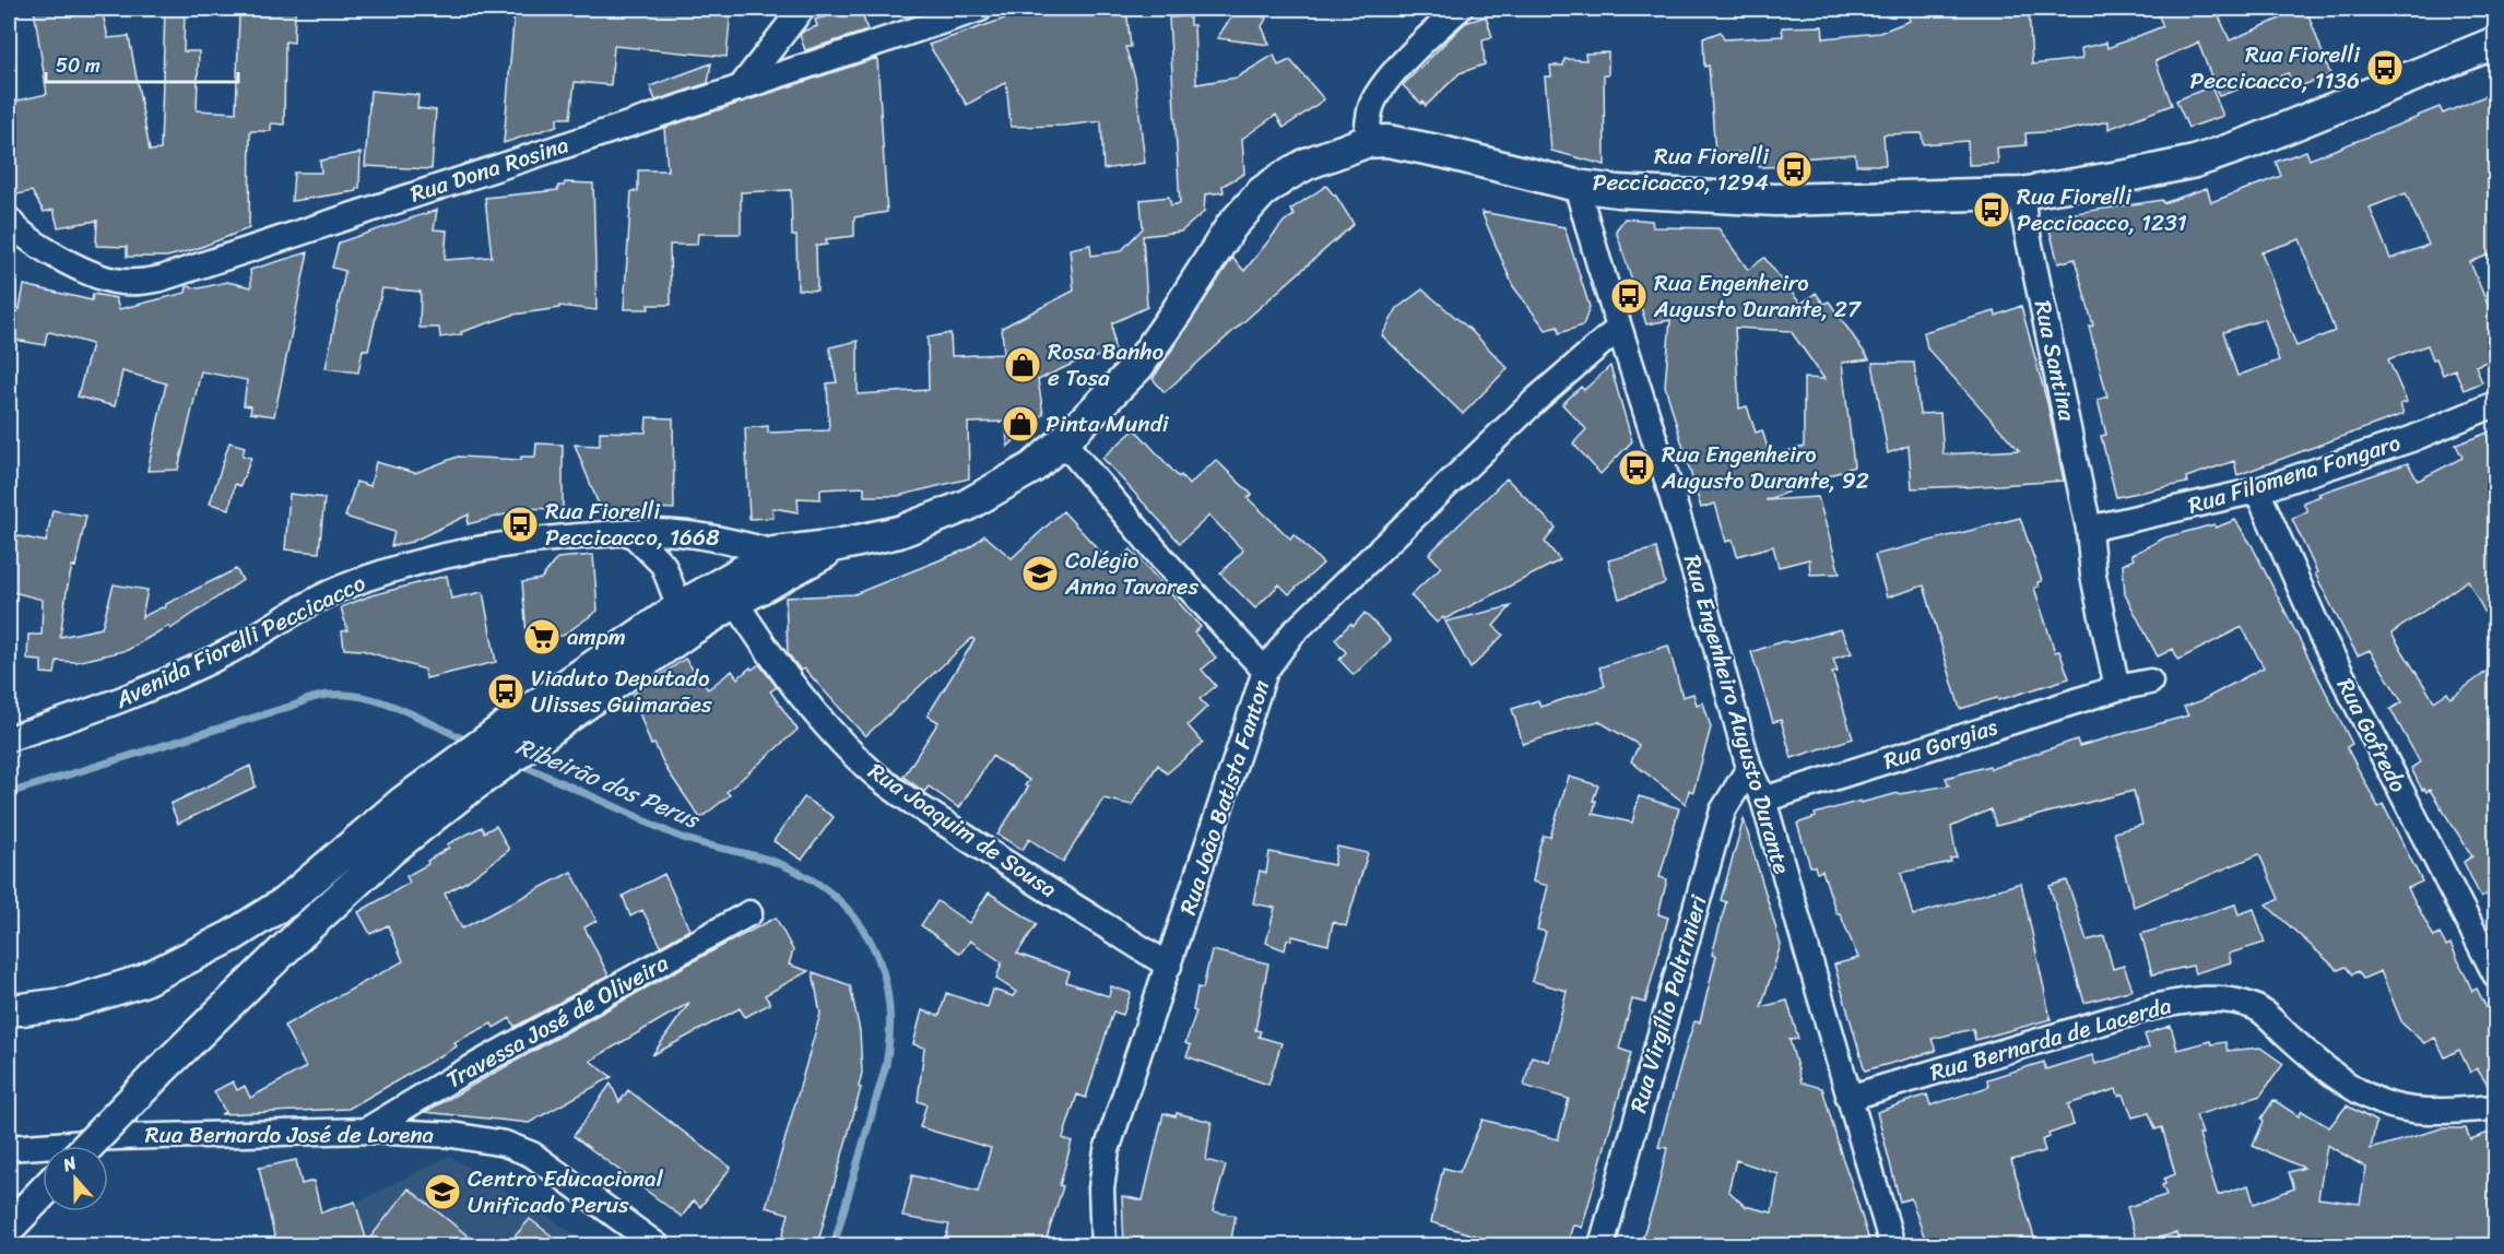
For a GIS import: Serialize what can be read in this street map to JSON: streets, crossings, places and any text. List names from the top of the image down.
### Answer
{
  "streets": {
    "main road": ["Avenida Fiorelli Peccicacco"],
    "street": [
      "Rua Dona Rosina",
      "Rua Santina",
      "Rua Filomena Fongaro",
      "Rua Engenheiro Augusto Durante",
      "Rua Gofredo",
      "Rua Gorgias",
      "Rua João Batista Fanton",
      "Rua Joaquim de Sousa",
      "Rua Virgílio Paltrinieri",
      "Travessa José de Oliveira",
      "Rua Bernarda de Lacerda",
      "Rua Bernardo José de Lorena"
    ]
  },
  "crossings": [
    ["Rua Santina", "Rua Filomena Fongaro"],
    ["Rua Santina", "Avenida Fiorelli Peccicacco"],
    ["Rua Filomena Fongaro", "Rua Gofredo"],
    ["Avenida Fiorelli Peccicacco", "Rua Engenheiro Augusto Durante"],
    ["Avenida Fiorelli Peccicacco", "Rua Joaquim de Sousa"],
    ["Rua Engenheiro Augusto Durante", "Rua Gorgias"],
    ["Rua Engenheiro Augusto Durante", "Rua João Batista Fanton"],
    ["Rua Engenheiro Augusto Durante", "Rua Virgílio Paltrinieri"],
    ["Rua Engenheiro Augusto Durante", "Rua Bernarda de Lacerda"],
    ["Rua João Batista Fanton", "Rua Joaquim de Sousa"],
    ["Travessa José de Oliveira", "Rua Bernardo José de Lorena"]
  ],
  "water": ["Ribeirão dos Perus"],
  "places": {
    "bus stop": [
      "Rua Fiorelli Peccicacco, 1136",
      "Rua Fiorelli Peccicacco, 1294",
      "Rua Fiorelli Peccicacco, 1231",
      "Rua Engenheiro Augusto Durante, 27",
      "Rua Engenheiro Augusto Durante, 92",
      "Rua Fiorelli Peccicacco, 1668",
      "Viaduto Deputado Ulisses Guimarães"
    ],
    "shop": ["Rosa Banho e Tosa", "Pinta Mundi"],
    "school or university": ["Colégio Anna Tavares", "Centro Educacional Unificado Perus"],
    "supermarket": ["ampm"]
  },
  "scale_bar": "50 m",
  "north": "top"
}
